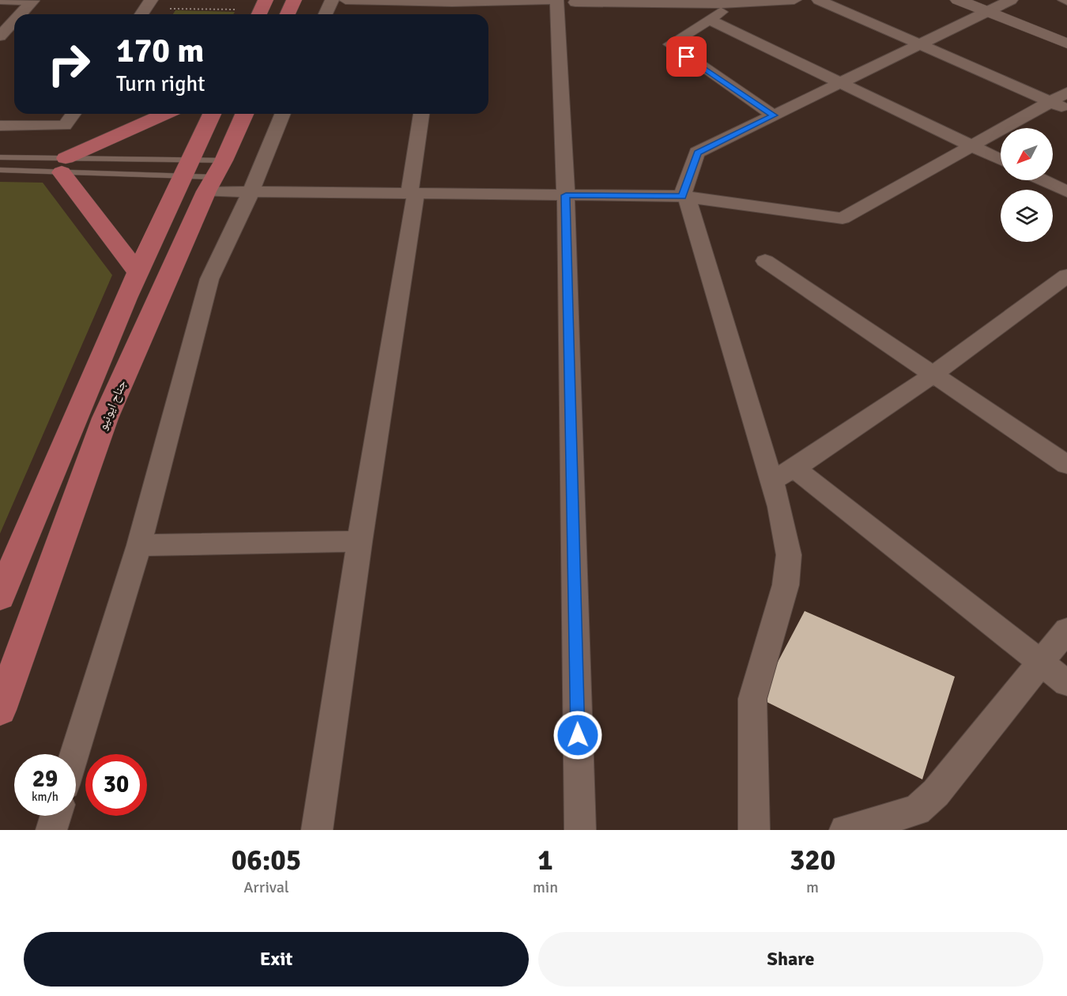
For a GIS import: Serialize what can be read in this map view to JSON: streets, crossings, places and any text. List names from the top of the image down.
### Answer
{
  "streets": {
    "main road": ["جناح ایونیو"]
  },
  "north": "bottom left",
  "page": {
    "turn": ["170 m", "Turn right"],
    "speed": "29 km/h",
    "limit": "30",
    "eta": [
      "06:05",
      "Arrival",
      "1",
      "min",
      "320",
      "m"
    ],
    "buttons": ["Exit", "Share"]
  }
}
